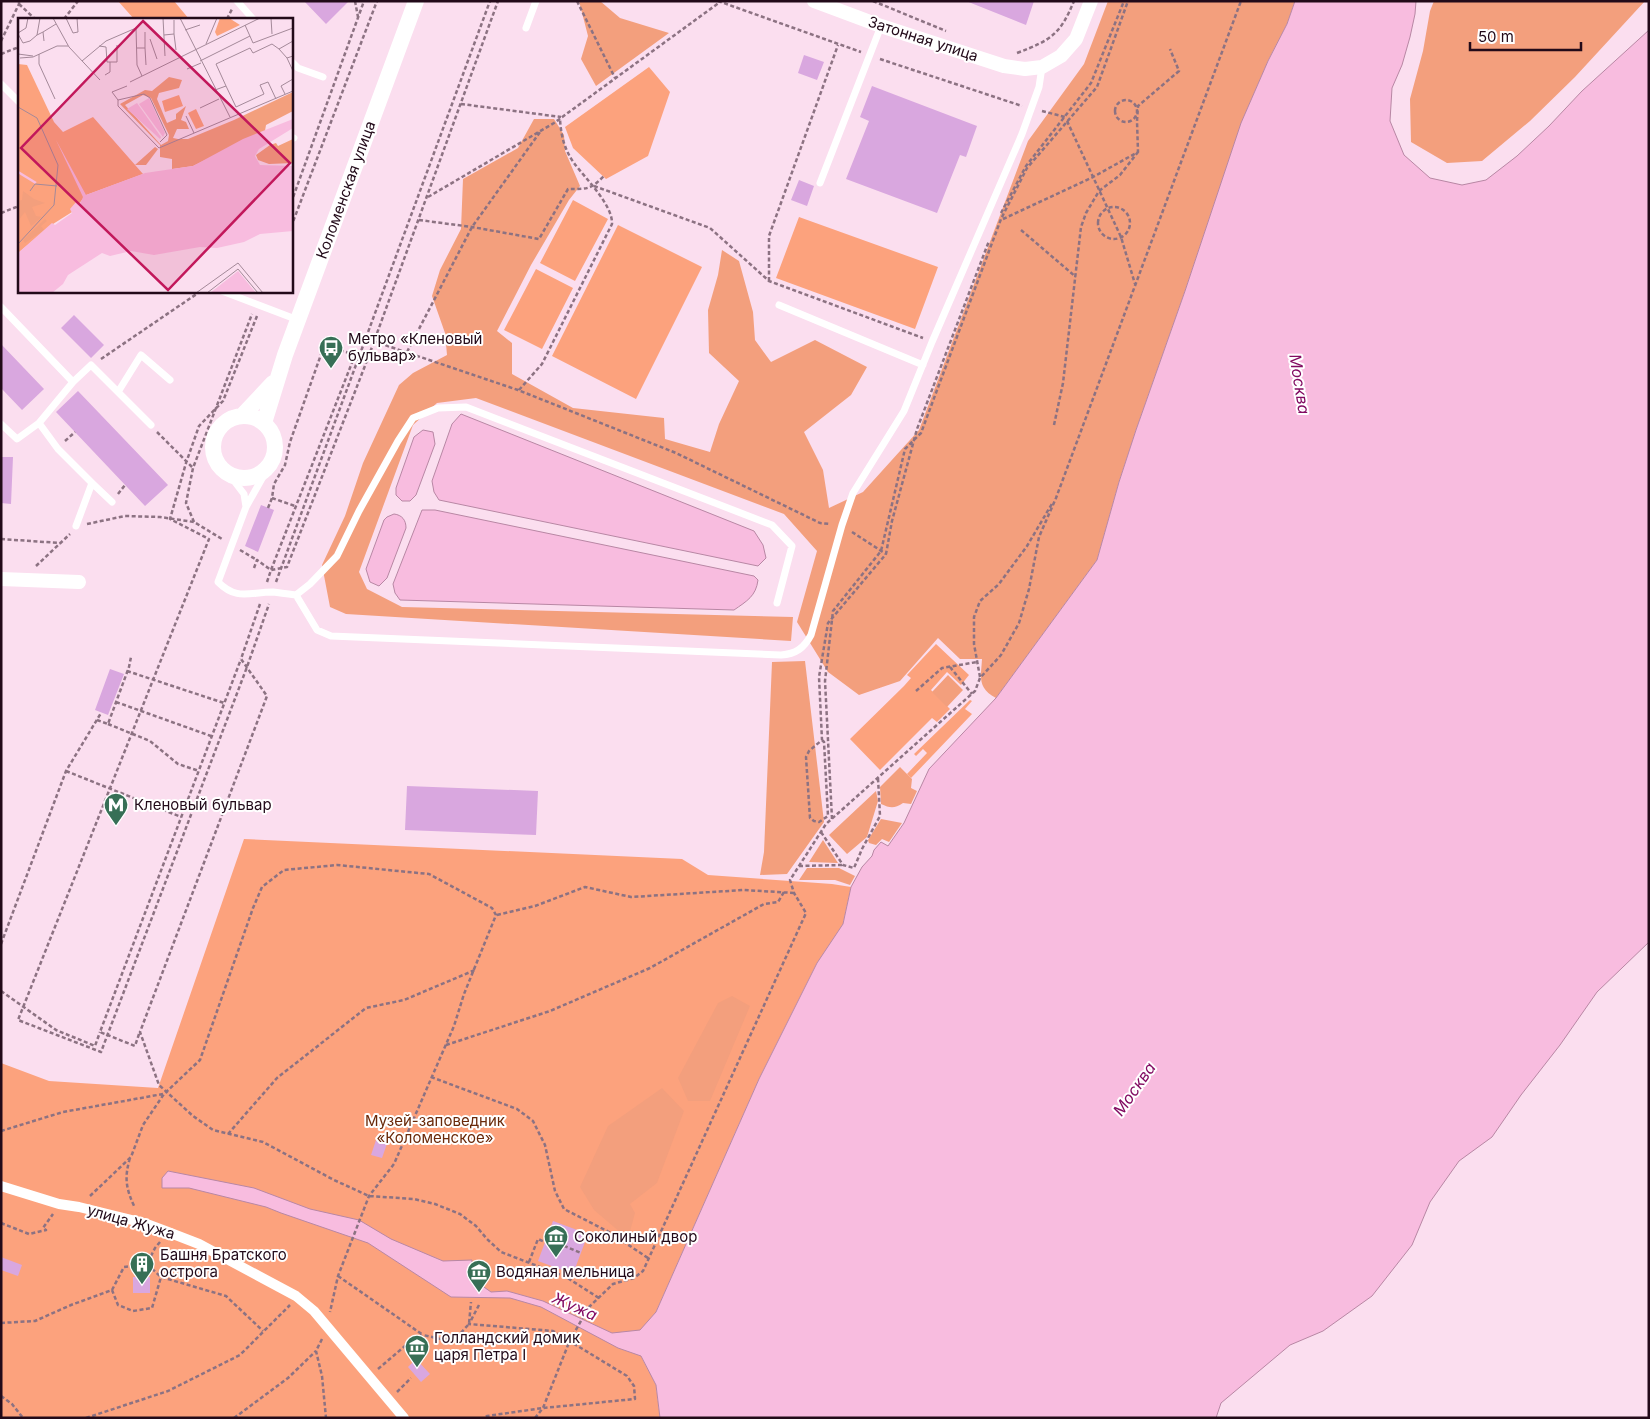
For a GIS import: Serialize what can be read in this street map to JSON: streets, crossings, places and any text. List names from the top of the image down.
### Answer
{
  "streets": {
    "street": ["Затонная улица", "Коломенская улица", "улица Жужа"]
  },
  "water": ["Москва", "Жужа"],
  "parks": ["Музей-заповедник «Коломенское»"],
  "places": {
    "bus stop": ["Метро «Кленовый бульвар»"],
    "metro station": ["Кленовый бульвар"],
    "museum": ["Соколиный двор", "Водяная мельница", "Голландский домик царя Петра I"],
    "building": ["Башня Братского острога"]
  },
  "scale_bar": "50 m"
}
